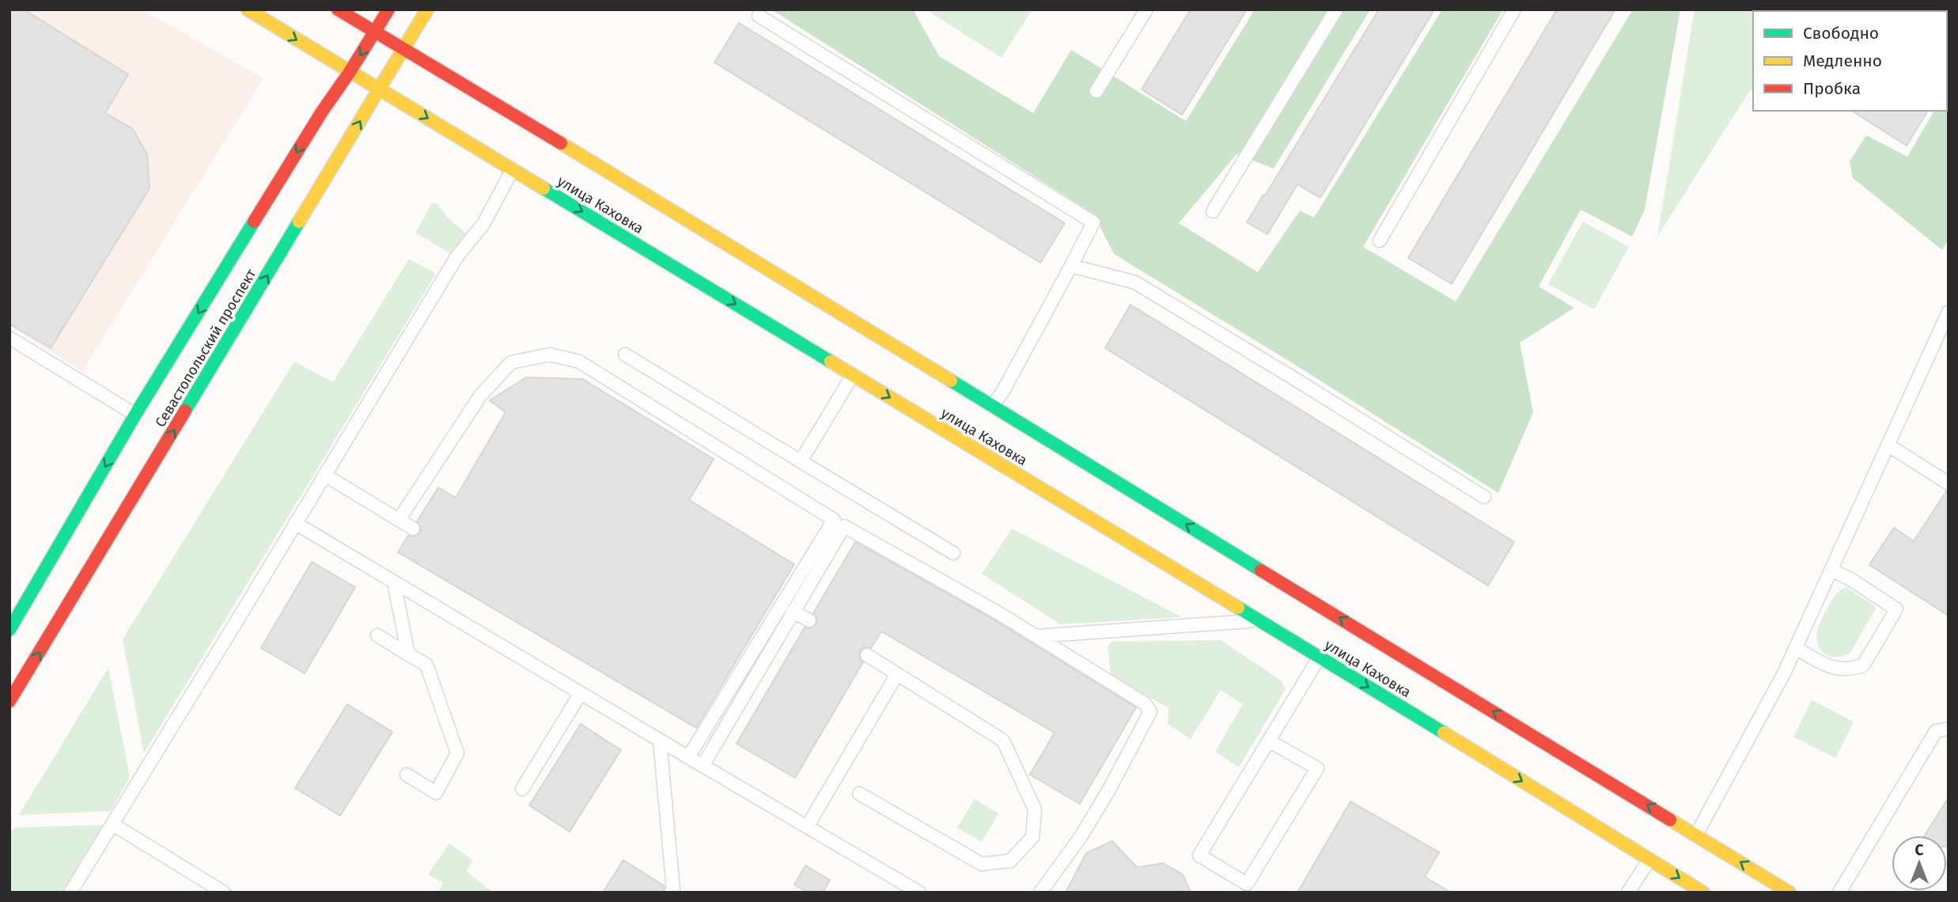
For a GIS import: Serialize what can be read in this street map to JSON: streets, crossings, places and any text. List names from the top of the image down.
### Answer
{
  "streets": {
    "main road": ["улица Каховка", "Севастопольский проспект"]
  },
  "crossings": [
    ["улица Каховка", "Севастопольский проспект"]
  ],
  "legend": ["Свободно", "Медленно", "Пробка"],
  "north": "top"
}
